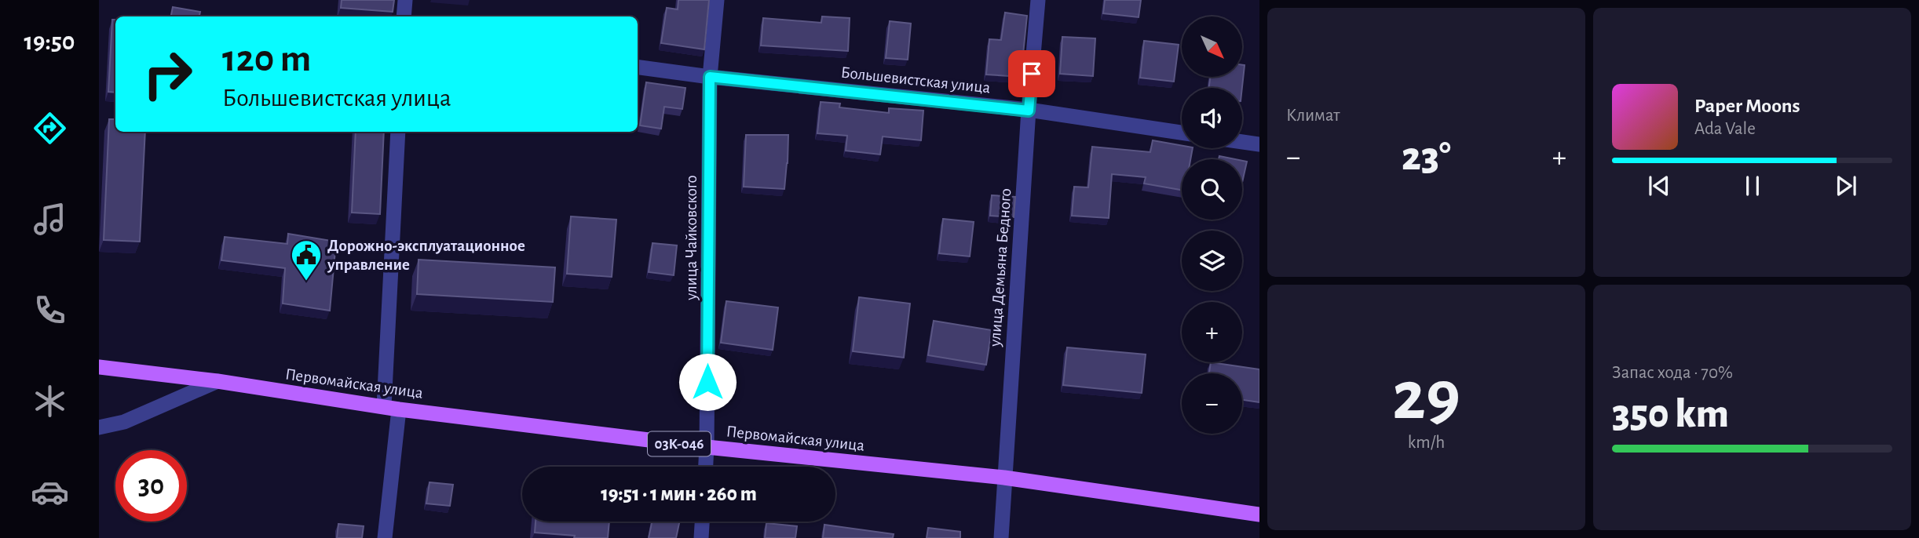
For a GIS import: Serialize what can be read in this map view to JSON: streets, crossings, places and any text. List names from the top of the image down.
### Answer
{
  "streets": {
    "main road": ["Первомайская улица", "03К-046"],
    "street": ["Большевистская улица", "улица Чайковского", "улица Демьяна Бедного"]
  },
  "crossings": [
    ["Большевистская улица", "улица Чайковского"],
    ["Большевистская улица", "улица Демьяна Бедного"],
    ["улица Чайковского", "Первомайская улица"],
    ["улица Демьяна Бедного", "Первомайская улица"]
  ],
  "places": {
    "public building": ["Дорожно-эксплуатационное управление"]
  },
  "north": "bottom right",
  "page": {
    "tabs": "19:50",
    "tile": [
      "Климат",
      ["29", "km/h"],
      ["Запас хода · 70%", "350 km"]
    ],
    "map_buttons": ["+", "−"],
    "turn": ["120 m", "Большевистская улица"],
    "song": ["Paper Moons", "Ada Vale"],
    "heat": ["−", "23°", "+"],
    "limit": "30",
    "trip": "19:51 · 1 мин · 260 m"
  }
}
